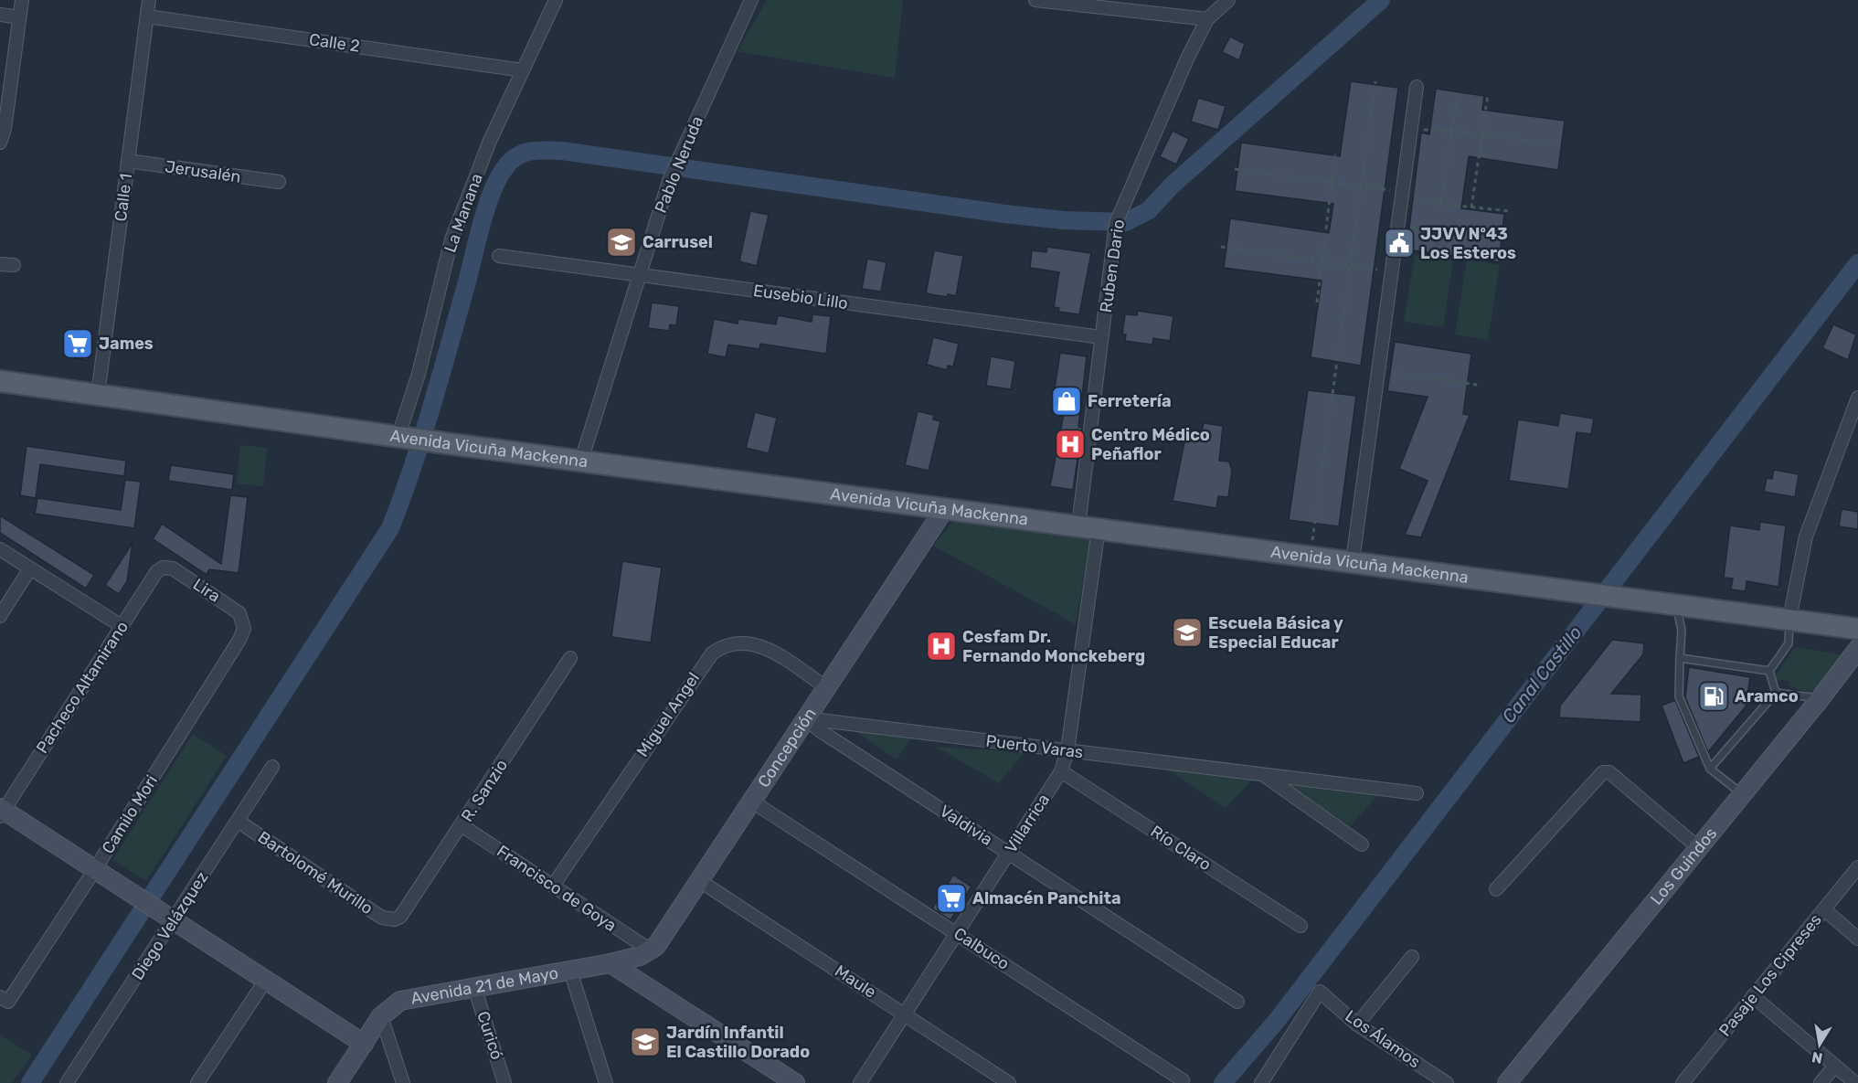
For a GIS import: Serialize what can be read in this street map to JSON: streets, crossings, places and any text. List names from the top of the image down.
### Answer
{
  "streets": {
    "main road": ["Avenida Vicuña Mackenna"],
    "street": [
      "Calle 2",
      "Pablo Neruda",
      "Jerusalén",
      "Calle 1",
      "La Manana",
      "Ruben Dario",
      "Eusebio Lillo",
      "Lira",
      "Pacheco Altamirano",
      "Miguel Angel",
      "Puerto Varas",
      "Concepción",
      "R. Sanzio",
      "Camilo Mori",
      "Villarrica",
      "Valdivia",
      "Río Claro",
      "Los Guindos",
      "Bartolomé Murillo",
      "Francisco de Goya",
      "Diego Velázquez",
      "Calbuco",
      "Pasaje Los Cipreses",
      "Maule",
      "Avenida 21 de Mayo",
      "Curicó",
      "Los Álamos"
    ]
  },
  "crossings": [
    ["Calle 2", "Calle 1"],
    ["Calle 2", "La Manana"],
    ["Pablo Neruda", "Eusebio Lillo"],
    ["Pablo Neruda", "Avenida Vicuña Mackenna"],
    ["Jerusalén", "Calle 1"],
    ["Calle 1", "Avenida Vicuña Mackenna"],
    ["La Manana", "Avenida Vicuña Mackenna"],
    ["Ruben Dario", "Eusebio Lillo"],
    ["Ruben Dario", "Avenida Vicuña Mackenna"],
    ["Ruben Dario", "Villarrica"],
    ["Avenida Vicuña Mackenna", "Concepción"],
    ["Avenida Vicuña Mackenna", "Villarrica"],
    ["Lira", "Pacheco Altamirano"],
    ["Lira", "Camilo Mori"],
    ["Miguel Angel", "Concepción"],
    ["Miguel Angel", "Francisco de Goya"],
    ["Puerto Varas", "Concepción"],
    ["Puerto Varas", "Villarrica"],
    ["Puerto Varas", "Valdivia"],
    ["Concepción", "Valdivia"],
    ["Concepción", "Francisco de Goya"],
    ["Concepción", "Calbuco"],
    ["Concepción", "Maule"],
    ["R. Sanzio", "Bartolomé Murillo"],
    ["R. Sanzio", "Francisco de Goya"],
    ["Villarrica", "Valdivia"],
    ["Villarrica", "Río Claro"],
    ["Villarrica", "Calbuco"],
    ["Villarrica", "Maule"],
    ["Bartolomé Murillo", "Diego Velázquez"],
    ["Avenida 21 de Mayo", "Curicó"]
  ],
  "water": ["Canal Castillo"],
  "places": {
    "school or university": ["Carrusel", "Escuela Básica y Especial Educar", "Jardín Infantil El Castillo Dorado"],
    "public building": ["JJVV Nº43 Los Esteros"],
    "supermarket": ["James", "Almacén Panchita"],
    "shop": ["Ferretería"],
    "hospital": ["Centro Médico Peñaflor", "Cesfam Dr. Fernando Monckeberg"],
    "fuel station": ["Aramco"]
  },
  "north": "bottom"
}
